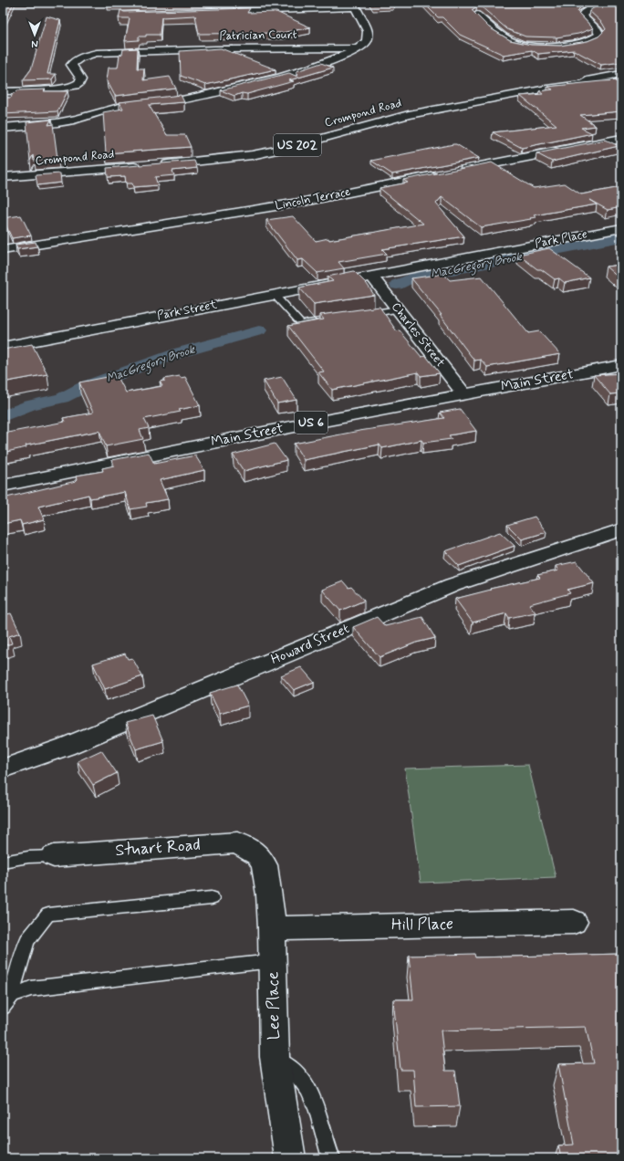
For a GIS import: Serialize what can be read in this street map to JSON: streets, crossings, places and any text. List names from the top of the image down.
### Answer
{
  "streets": {
    "street": [
      "Patrician Court",
      "Crompond Road",
      "US 202",
      "Lincoln Terrace",
      "Park Place",
      "Park Street",
      "Charles Street",
      "Main Street",
      "US 6",
      "Howard Street",
      "Stuart Road",
      "Hill Place",
      "Lee Place"
    ]
  },
  "crossings": [
    ["Park Place", "Park Street"],
    ["Park Place", "Charles Street"],
    ["Park Street", "Charles Street"],
    ["Charles Street", "Main Street"],
    ["Stuart Road", "Lee Place"],
    ["Hill Place", "Lee Place"]
  ],
  "water": ["MacGregory Brook"],
  "north": "bottom"
}
